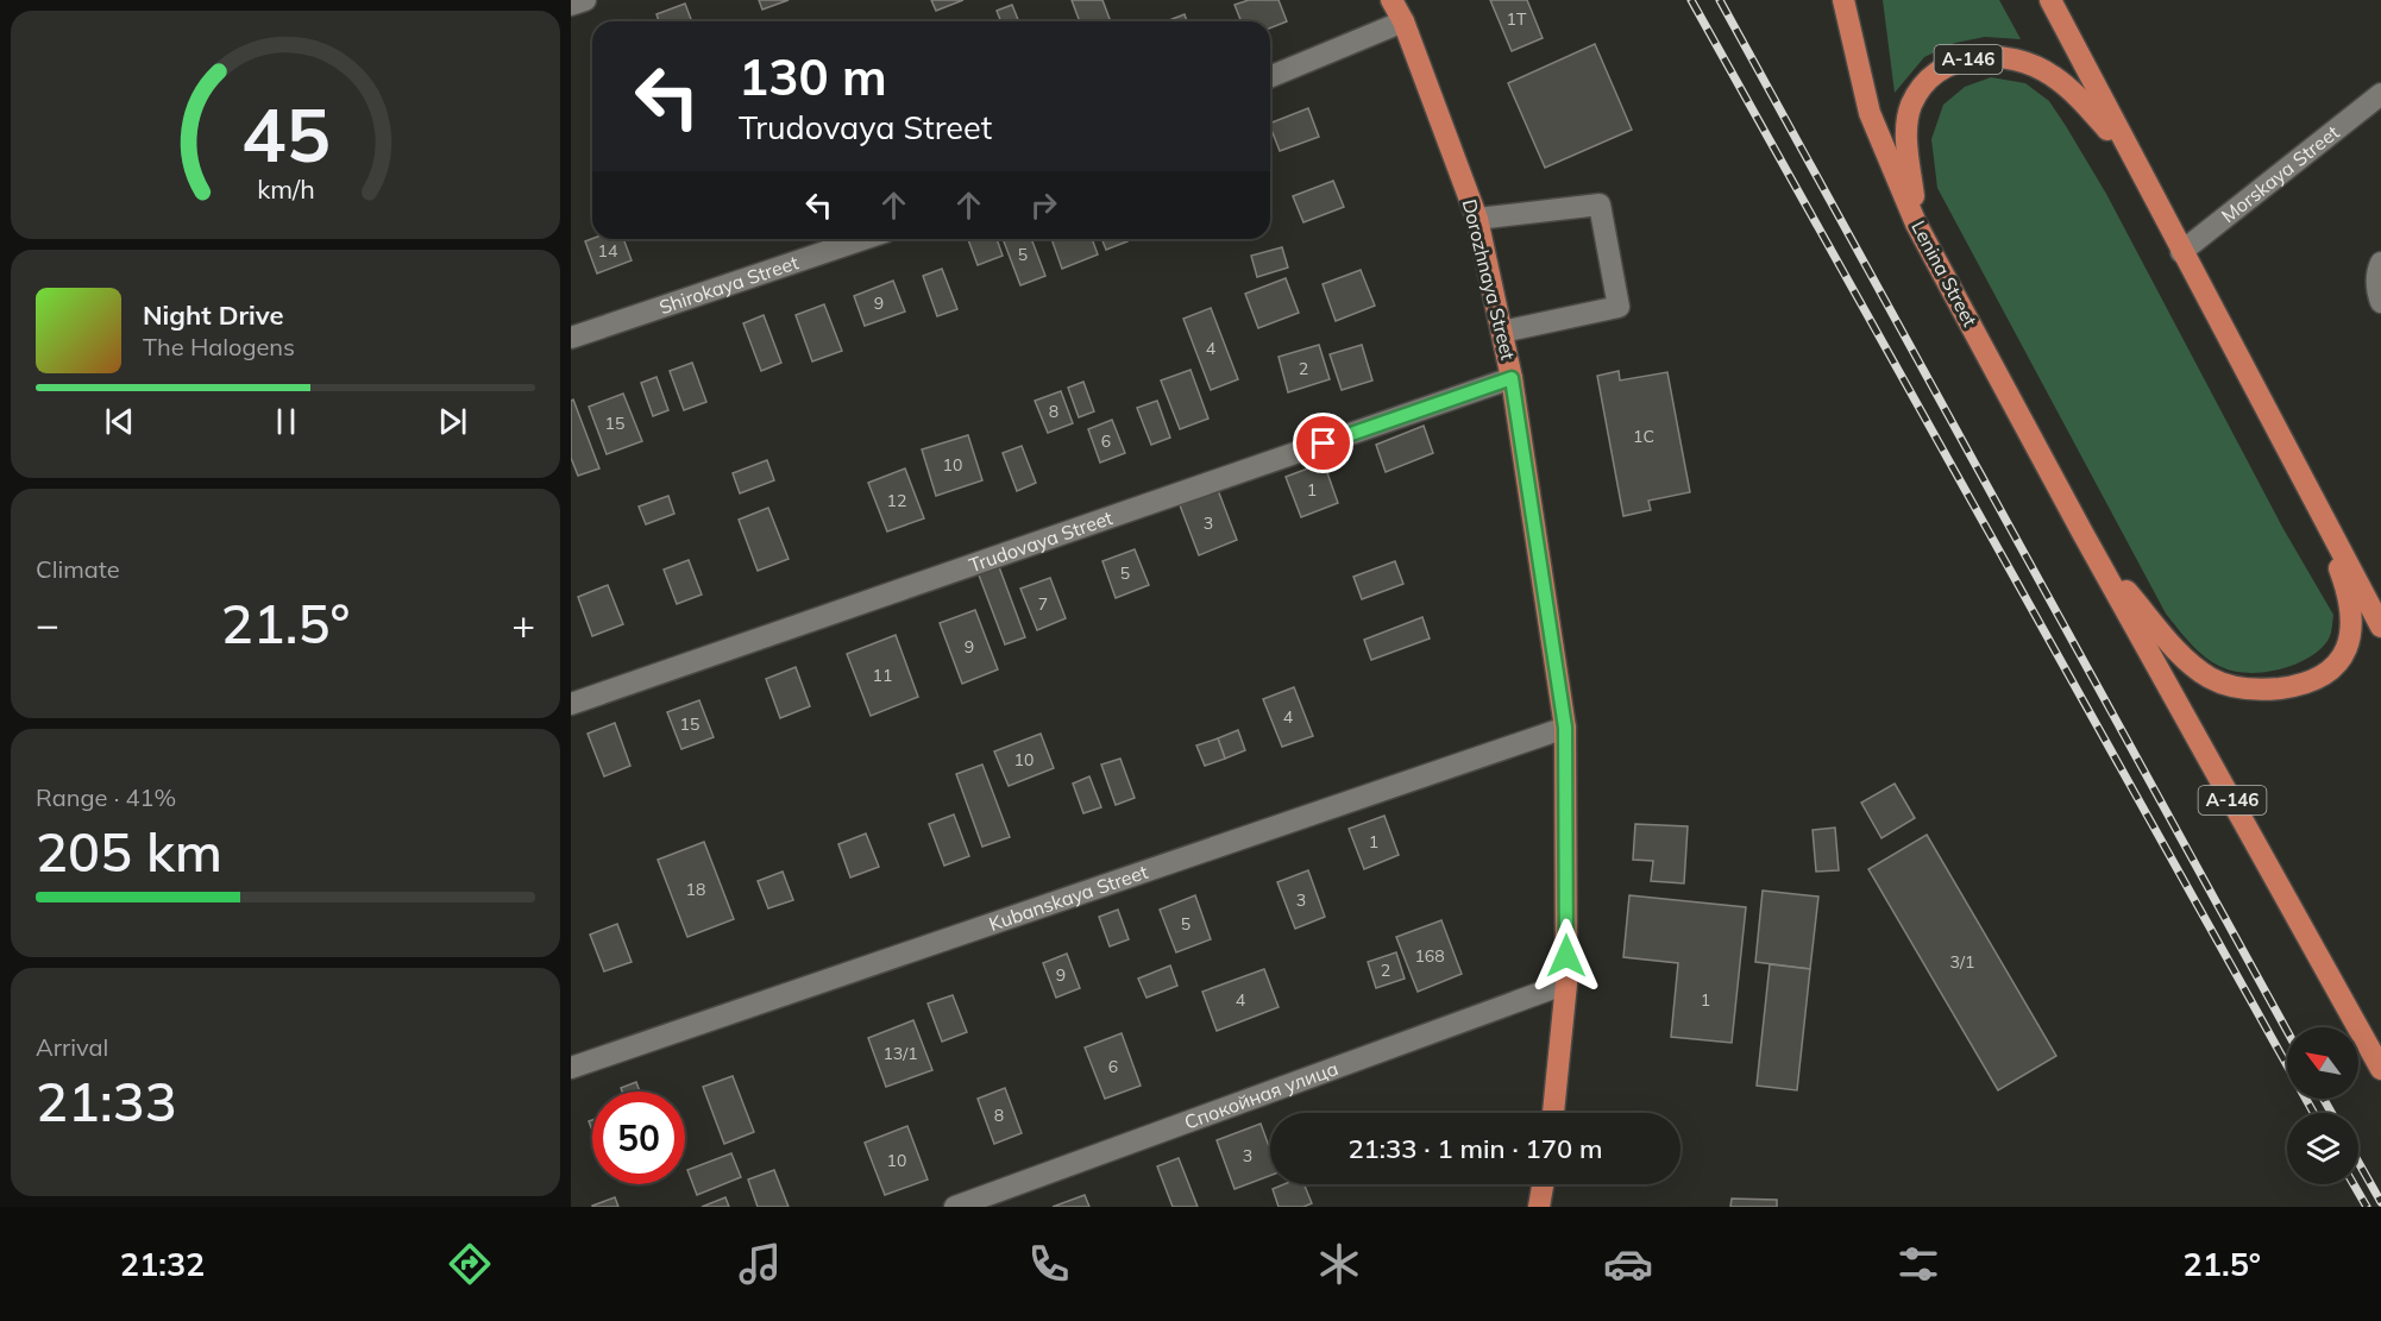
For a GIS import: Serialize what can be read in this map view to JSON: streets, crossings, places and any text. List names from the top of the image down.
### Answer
{
  "streets": {
    "main road": ["А-146", "Lenina Street", "Dorozhnaya Street"],
    "street": [
      "Morskaya Street",
      "Shirokaya Street",
      "Trudovaya Street",
      "Kubanskaya Street",
      "Спокойная улица"
    ]
  },
  "crossings": [
    ["А-146", "Morskaya Street"],
    ["А-146", "Lenina Street"],
    ["Dorozhnaya Street", "Trudovaya Street"],
    ["Dorozhnaya Street", "Kubanskaya Street"],
    ["Dorozhnaya Street", "Спокойная улица"]
  ],
  "house_numbers": [
    "1Т",
    "14",
    "5",
    "9",
    "4",
    "2",
    "8",
    "15",
    "1С",
    "6",
    "10",
    "1",
    "12",
    "3",
    "5",
    "7",
    "9",
    "11",
    "4",
    "15",
    "10",
    "1",
    "18",
    "3",
    "5",
    "168",
    "3/1",
    "2",
    "9",
    "4",
    "1",
    "13/1",
    "6",
    "8",
    "3",
    "10"
  ],
  "north": "top left",
  "page": {
    "turn": ["130 m", "Trudovaya Street"],
    "song": ["Night Drive", "The Halogens"],
    "tile": [
      "Climate",
      ["Range · 41%", "205 km"],
      ["Arrival", "21:33"]
    ],
    "heat": ["−", "21.5°", "+"],
    "limit": "50",
    "trip": "21:33 · 1 min · 170 m",
    "tabs": ["21:32", "21.5°"],
    "gauge": ["45", "km/h"]
  }
}
